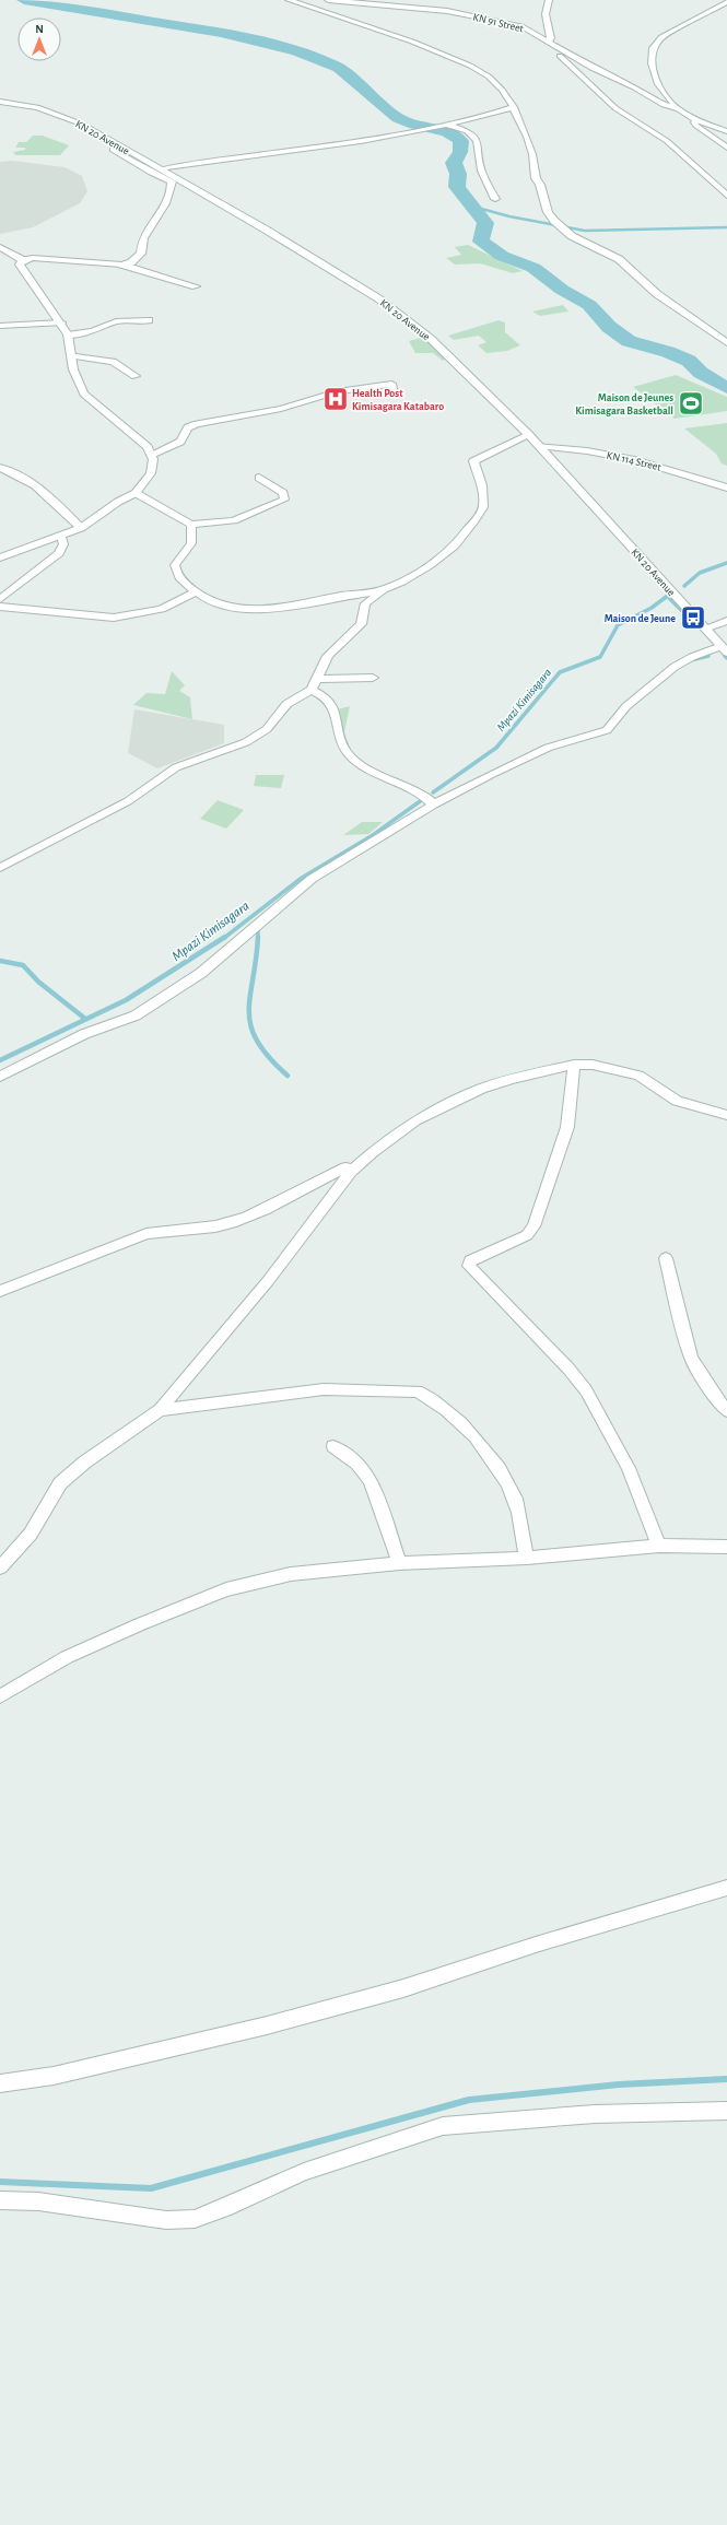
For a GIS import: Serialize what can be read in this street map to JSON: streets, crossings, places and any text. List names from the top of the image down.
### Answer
{
  "streets": {
    "street": ["KN 91 Street", "KN 20 Avenue", "KN 114 Street"]
  },
  "crossings": [
    ["KN 20 Avenue", "KN 114 Street"]
  ],
  "water": ["Mpazi Kimisagara"],
  "places": {
    "hospital": ["Health Post Kimisagara Katabaro"],
    "sports": ["Maison de Jeunes Kimisagara Basketball"],
    "bus stop": ["Maison de Jeune"]
  },
  "north": "top"
}
